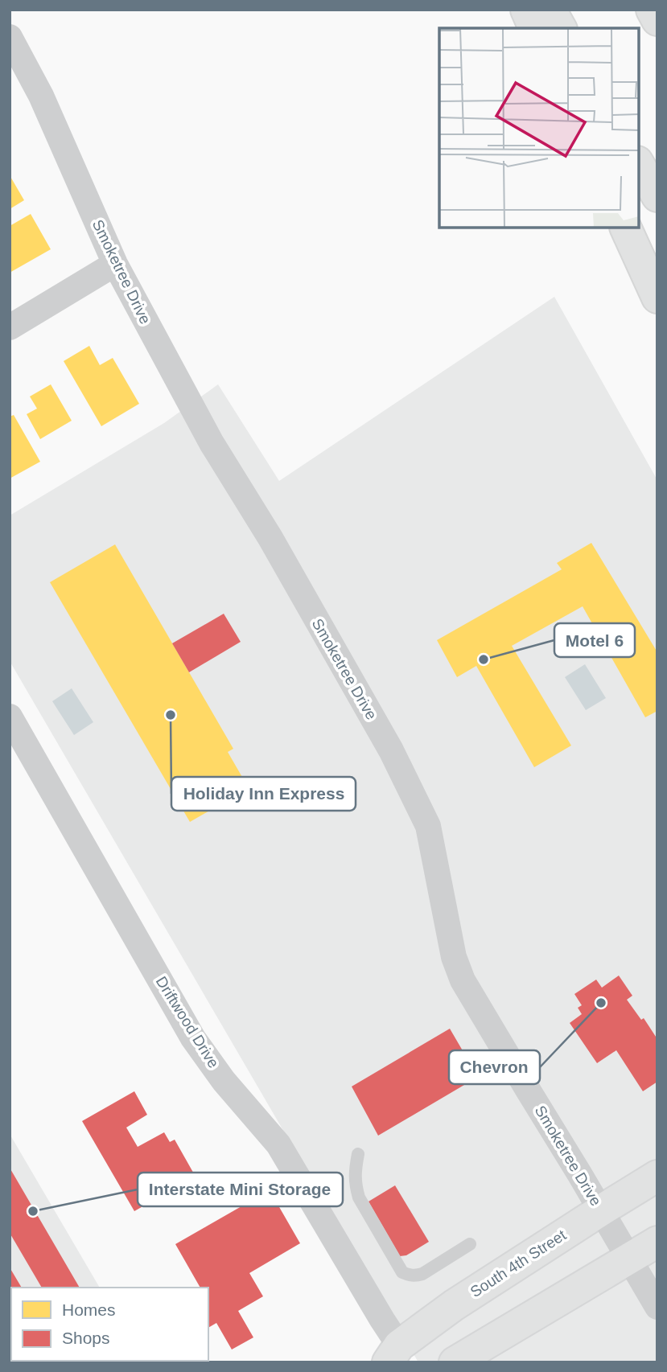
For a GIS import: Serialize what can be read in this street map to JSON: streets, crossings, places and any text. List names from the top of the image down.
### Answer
{
  "streets": {
    "main road": ["South 4th Street"],
    "street": ["Smoketree Drive", "Driftwood Drive"]
  },
  "crossings": [
    ["Smoketree Drive", "South 4th Street"],
    ["Driftwood Drive", "South 4th Street"]
  ],
  "places": [
    "Motel 6",
    "Holiday Inn Express",
    "Chevron",
    "Interstate Mini Storage"
  ],
  "legend": ["Homes", "Shops"]
}
